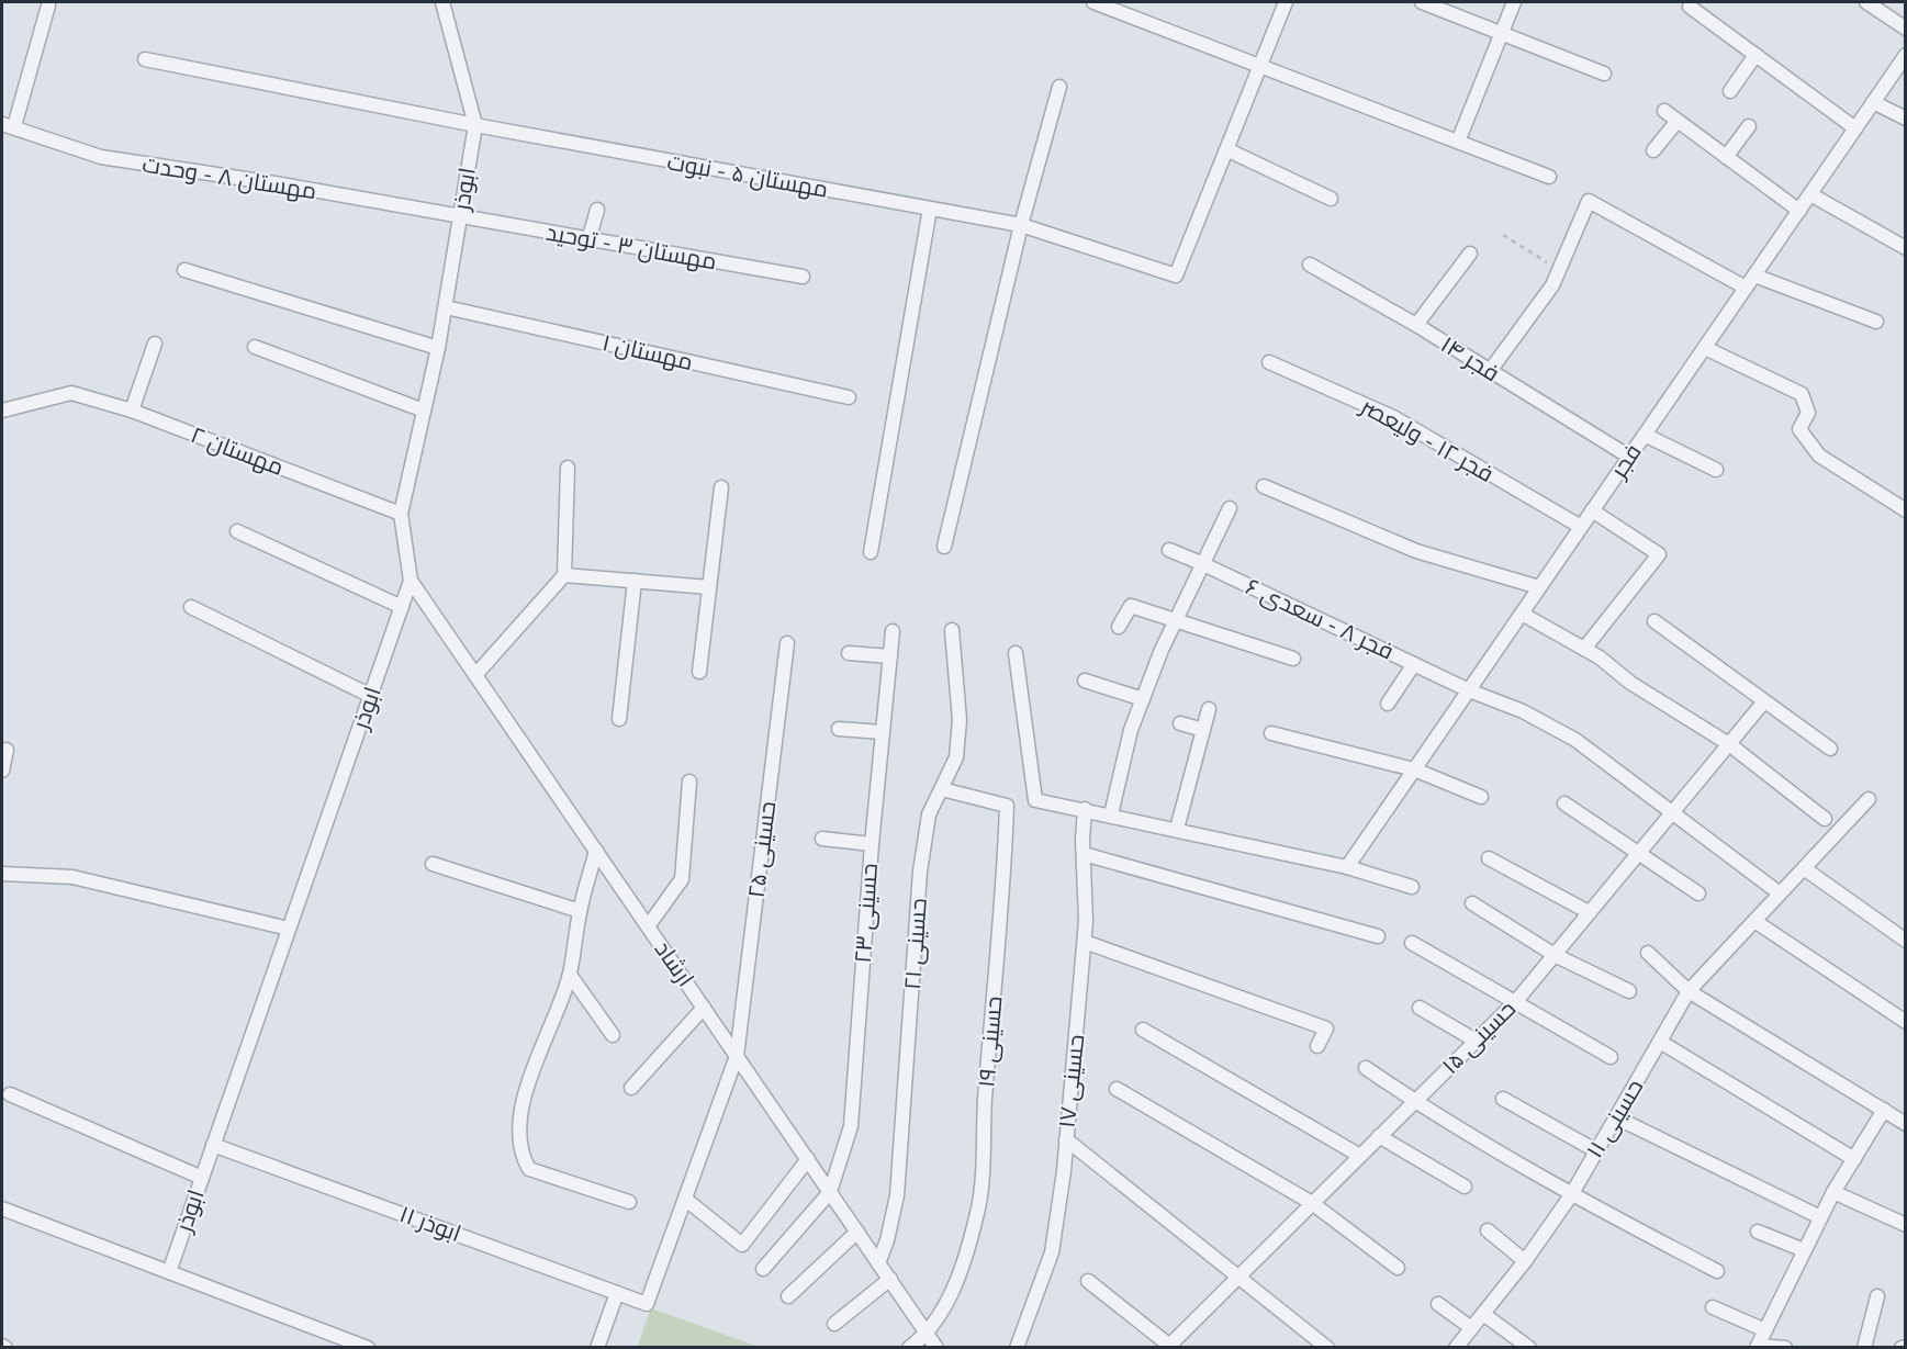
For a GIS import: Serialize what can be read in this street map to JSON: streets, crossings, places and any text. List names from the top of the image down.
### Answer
{
  "streets": {
    "street": [
      "مهستان ۵ - نبوت",
      "مهستان ۸ - وحدت",
      "ابوذر",
      "مهستان ۳ - توحید",
      "مهستان ۱",
      "فجر ۱۴",
      "فجر ۱۲ - ولیعصر",
      "مهستان ۲",
      "فجر",
      "فجر ۸ - سعدی ۶",
      "حسینی ۲۵",
      "حسینی ۲۳",
      "حسینی ۲۱",
      "ارشاد",
      "حسینی ۱۵",
      "حسینی ۱۹",
      "حسینی ۱۷",
      "حسینی ۱۱",
      "ابوذر ۱۱"
    ]
  },
  "crossings": [
    ["مهستان ۵ - نبوت", "ابوذر"],
    ["مهستان ۸ - وحدت", "ابوذر"],
    ["مهستان ۸ - وحدت", "مهستان ۳ - توحید"],
    ["ابوذر", "مهستان ۳ - توحید"],
    ["ابوذر", "مهستان ۱"],
    ["ابوذر", "مهستان ۲"],
    ["ابوذر", "ارشاد"],
    ["ابوذر", "ابوذر ۱۱"],
    ["فجر ۱۴", "فجر"],
    ["فجر ۱۲ - ولیعصر", "فجر"],
    ["فجر", "فجر ۸ - سعدی ۶"],
    ["فجر ۸ - سعدی ۶", "حسینی ۱۵"],
    ["فجر ۸ - سعدی ۶", "حسینی ۱۱"],
    ["حسینی ۲۵", "ارشاد"],
    ["حسینی ۲۵", "ابوذر ۱۱"],
    ["حسینی ۲۳", "ارشاد"],
    ["حسینی ۲۱", "ارشاد"],
    ["حسینی ۲۱", "حسینی ۱۹"],
    ["ارشاد", "حسینی ۱۹"]
  ]
}
